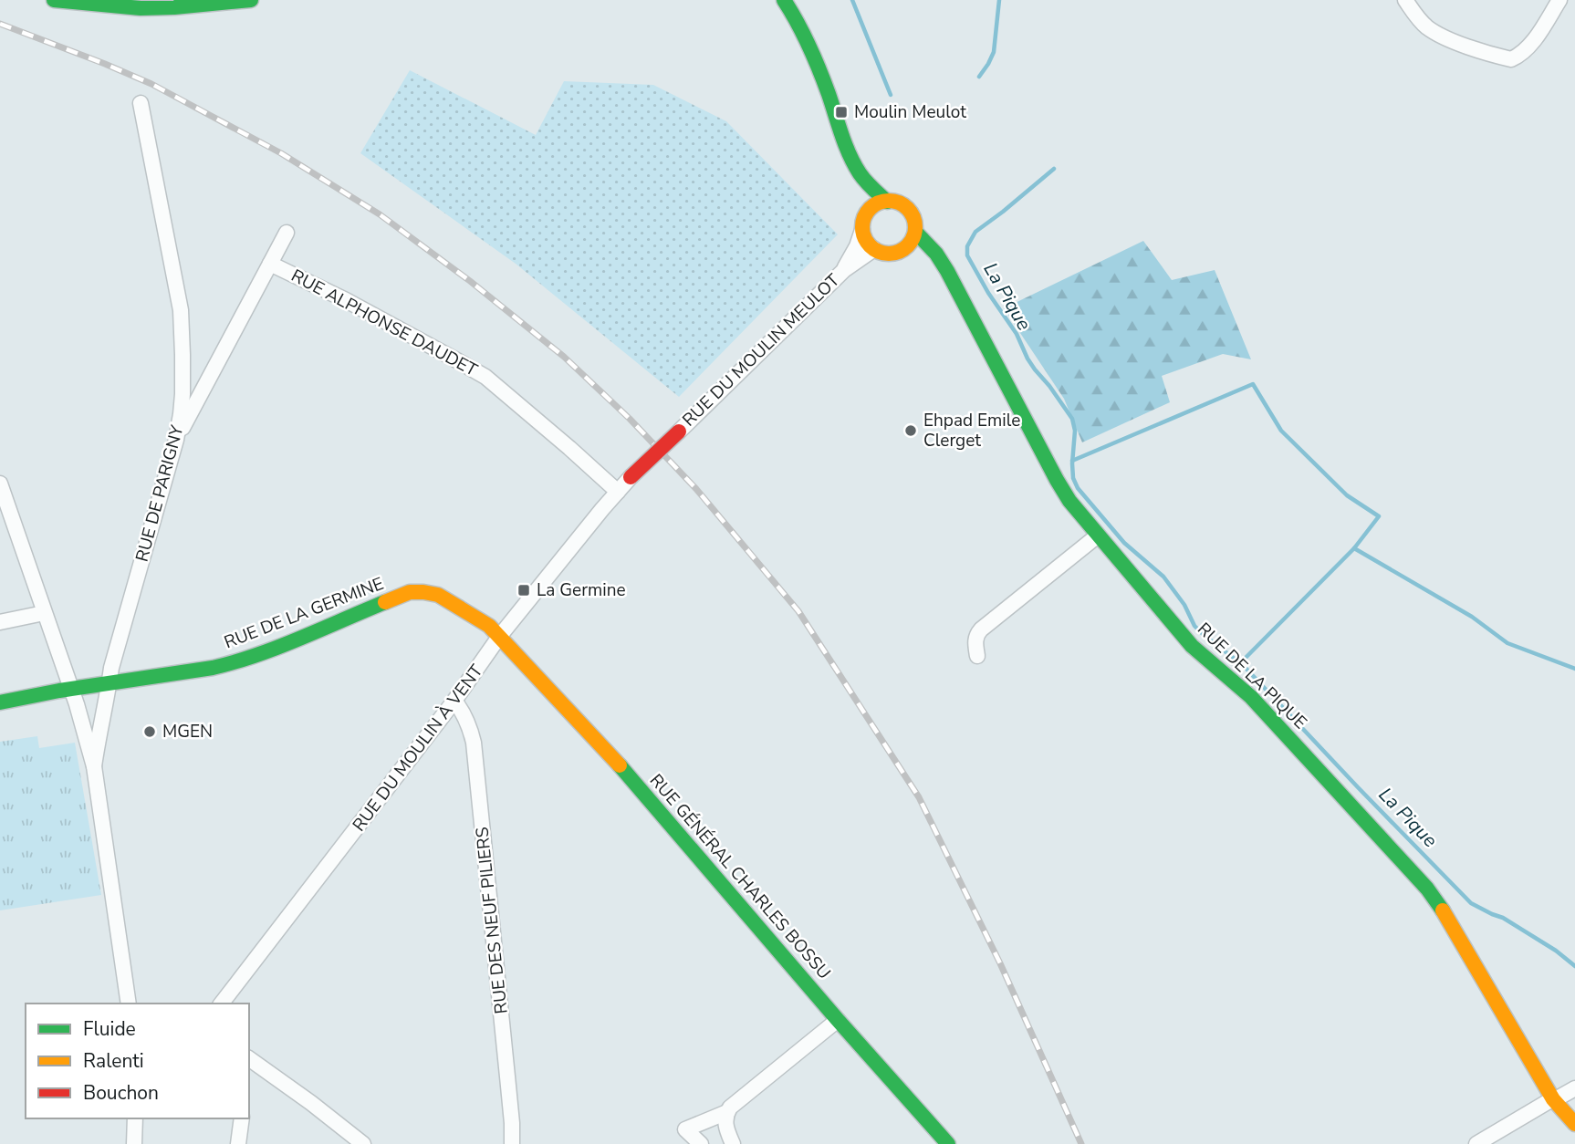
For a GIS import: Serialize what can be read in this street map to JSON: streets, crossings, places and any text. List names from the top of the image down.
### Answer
{
  "streets": {
    "street": [
      "RUE ALPHONSE DAUDET",
      "RUE DU MOULIN MEULOT",
      "RUE DE PARIGNY",
      "RUE DE LA GERMINE",
      "RUE DE LA PIQUE",
      "RUE DU MOULIN À VENT",
      "RUE GÉNÉRAL CHARLES BOSSU",
      "RUE DES NEUF PILIERS"
    ]
  },
  "crossings": [
    ["RUE ALPHONSE DAUDET", "RUE DE PARIGNY"],
    ["RUE ALPHONSE DAUDET", "RUE DU MOULIN À VENT"],
    ["RUE DU MOULIN MEULOT", "RUE DE LA PIQUE"],
    ["RUE DU MOULIN MEULOT", "RUE DU MOULIN À VENT"],
    ["RUE DE PARIGNY", "RUE DE LA GERMINE"],
    ["RUE DE LA GERMINE", "RUE DU MOULIN À VENT"],
    ["RUE DE LA GERMINE", "RUE GÉNÉRAL CHARLES BOSSU"],
    ["RUE DU MOULIN À VENT", "RUE GÉNÉRAL CHARLES BOSSU"],
    ["RUE DU MOULIN À VENT", "RUE DES NEUF PILIERS"]
  ],
  "water": ["La Pique"],
  "places": {
    "transit": ["Moulin Meulot", "La Germine"],
    "other": ["Ehpad Emile Clerget", "MGEN"]
  },
  "legend": ["Fluide", "Ralenti", "Bouchon"]
}
